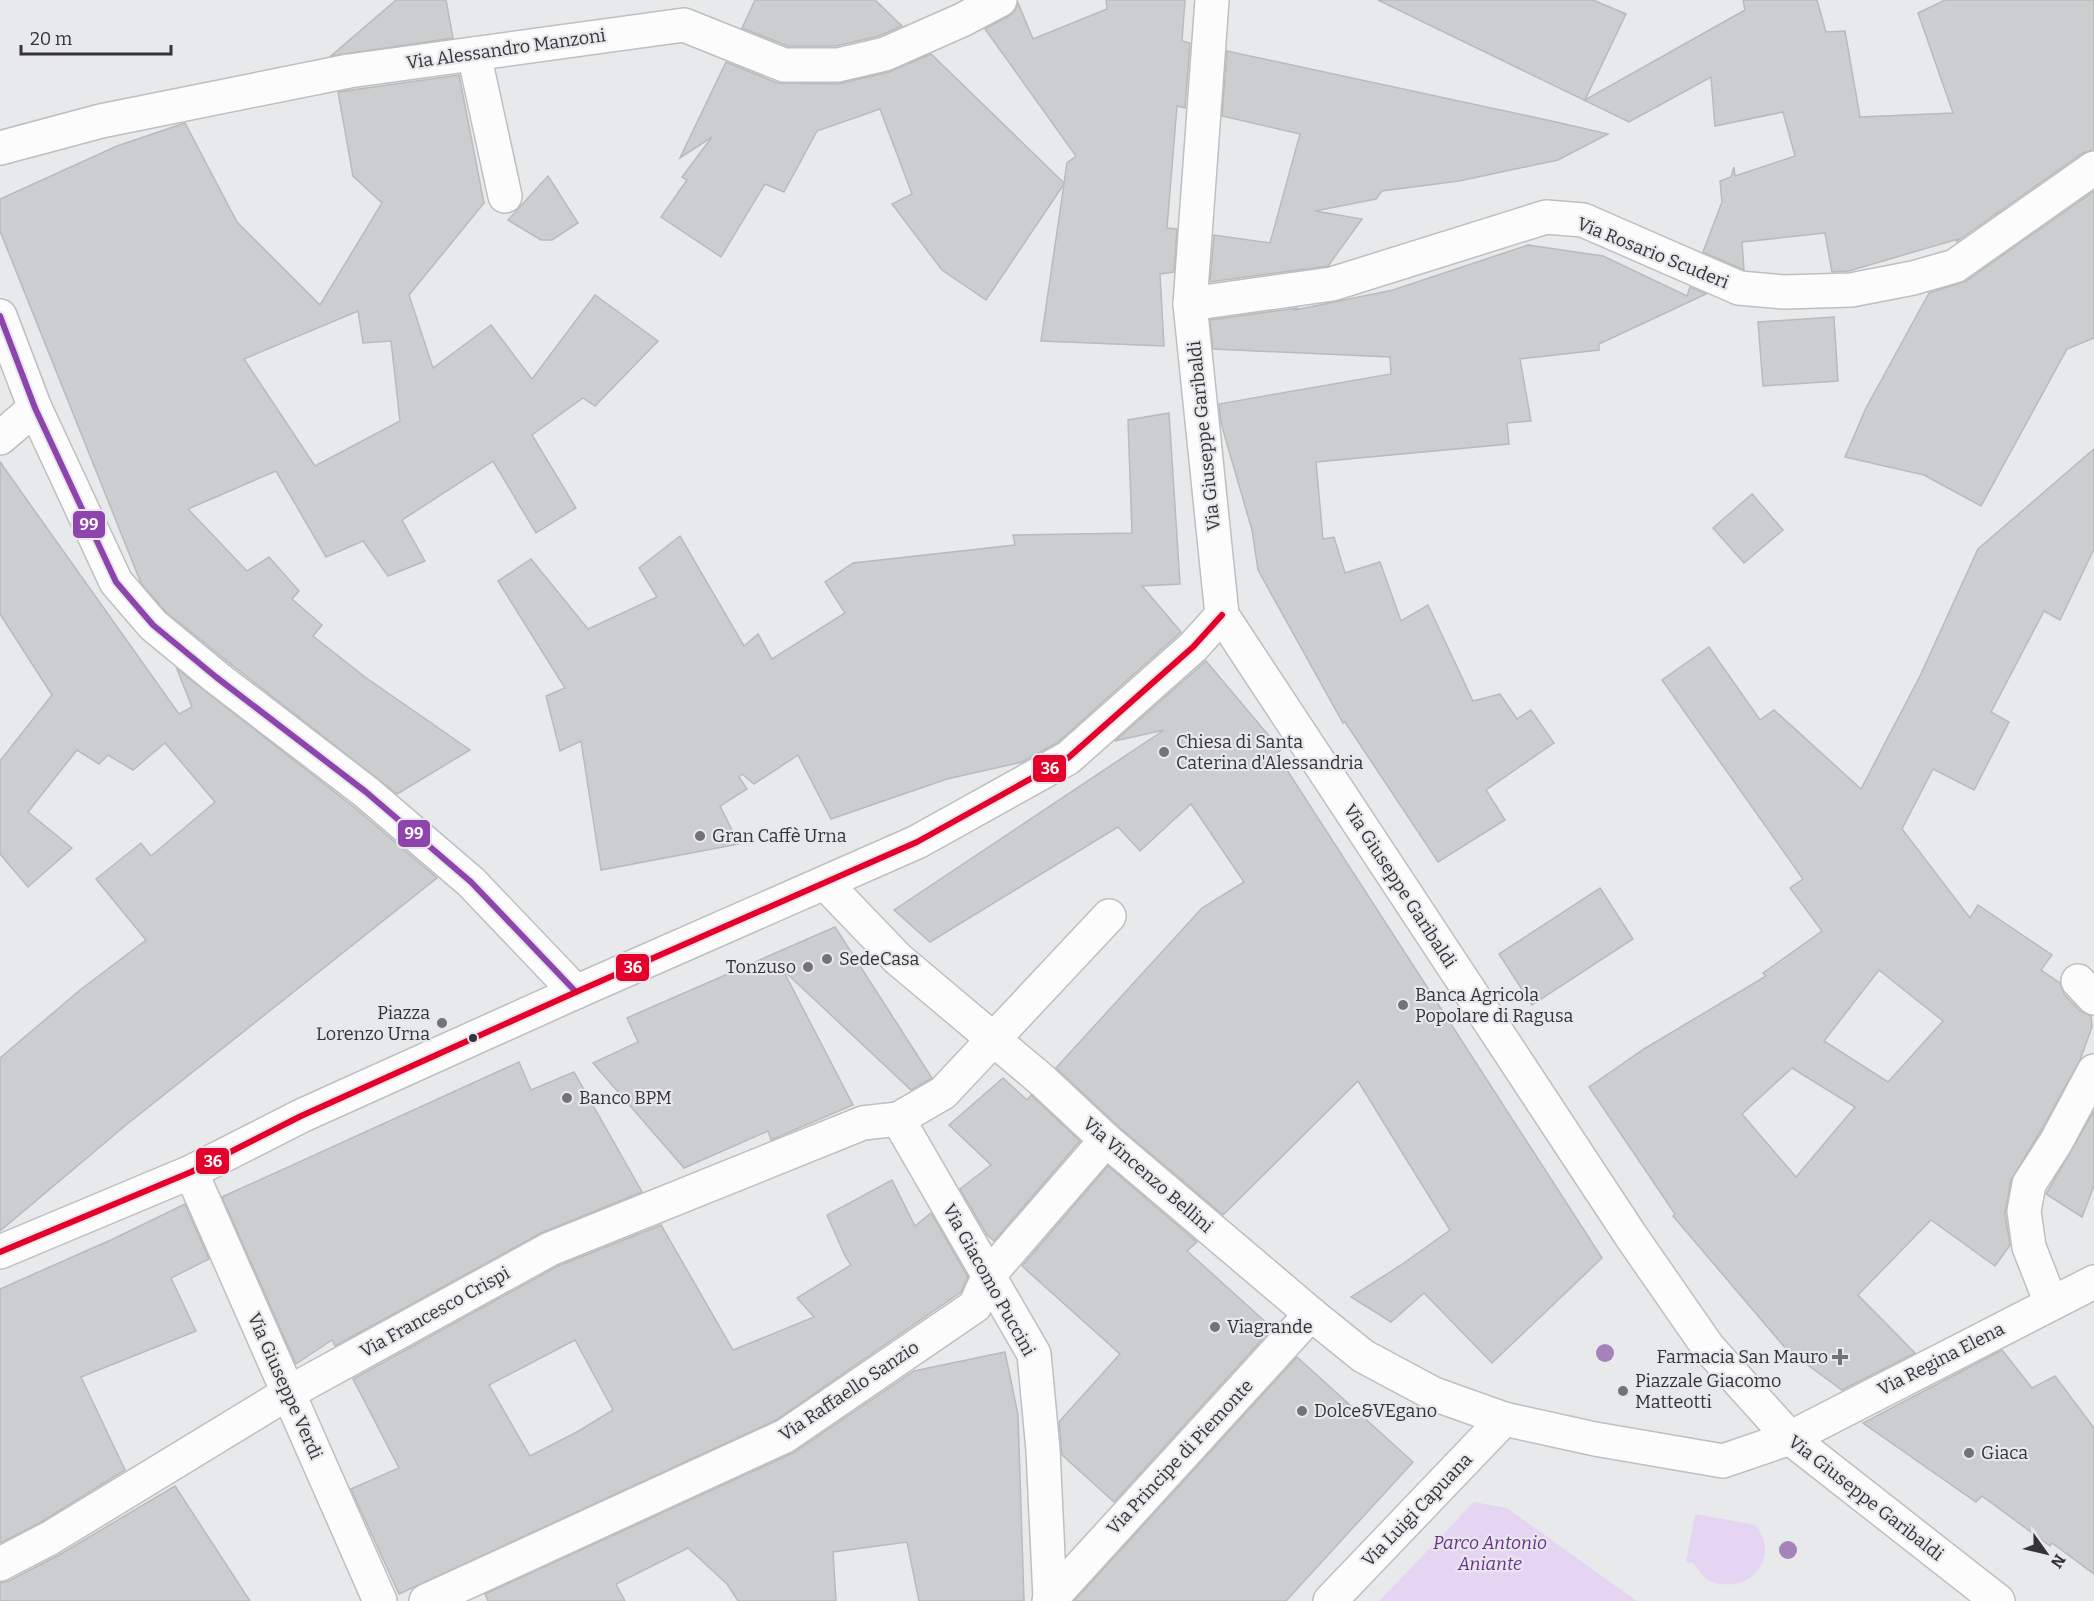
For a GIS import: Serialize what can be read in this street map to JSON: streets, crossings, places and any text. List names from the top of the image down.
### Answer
{
  "streets": {
    "street": [
      "Via Alessandro Manzoni",
      "Via Rosario Scuderi",
      "Via Giuseppe Garibaldi",
      "Via Vincenzo Bellini",
      "Via Giacomo Puccini",
      "Via Francesco Crispi",
      "Via Regina Elena",
      "Via Giuseppe Verdi",
      "Via Raffaello Sanzio",
      "Via Principe di Piemonte",
      "Via Luigi Capuana"
    ]
  },
  "crossings": [
    ["Via Rosario Scuderi", "Via Giuseppe Garibaldi"],
    ["Via Giuseppe Garibaldi", "Via Regina Elena"],
    ["Via Vincenzo Bellini", "Via Regina Elena"],
    ["Via Vincenzo Bellini", "Via Raffaello Sanzio"],
    ["Via Vincenzo Bellini", "Via Principe di Piemonte"],
    ["Via Vincenzo Bellini", "Via Luigi Capuana"],
    ["Via Giacomo Puccini", "Via Francesco Crispi"],
    ["Via Giacomo Puccini", "Via Raffaello Sanzio"],
    ["Via Giacomo Puccini", "Via Principe di Piemonte"],
    ["Via Francesco Crispi", "Via Giuseppe Verdi"],
    ["Via Regina Elena", "Via Luigi Capuana"]
  ],
  "parks": ["Parco Antonio Aniante"],
  "places": {
    "other": [
      "Chiesa di Santa Caterina d'Alessandria",
      "Gran Caffè Urna",
      "SedeCasa",
      "Tonzuso",
      "Banca Agricola Popolare di Ragusa",
      "Piazza Lorenzo Urna",
      "Banco BPM",
      "Viagrande",
      "Piazzale Giacomo Matteotti",
      "Dolce&VEgano",
      "Giaca"
    ],
    "health": ["Farmacia San Mauro"]
  },
  "lines": ["transit line 99", "transit line 36"],
  "scale_bar": "20 m",
  "north": "bottom right"
}
